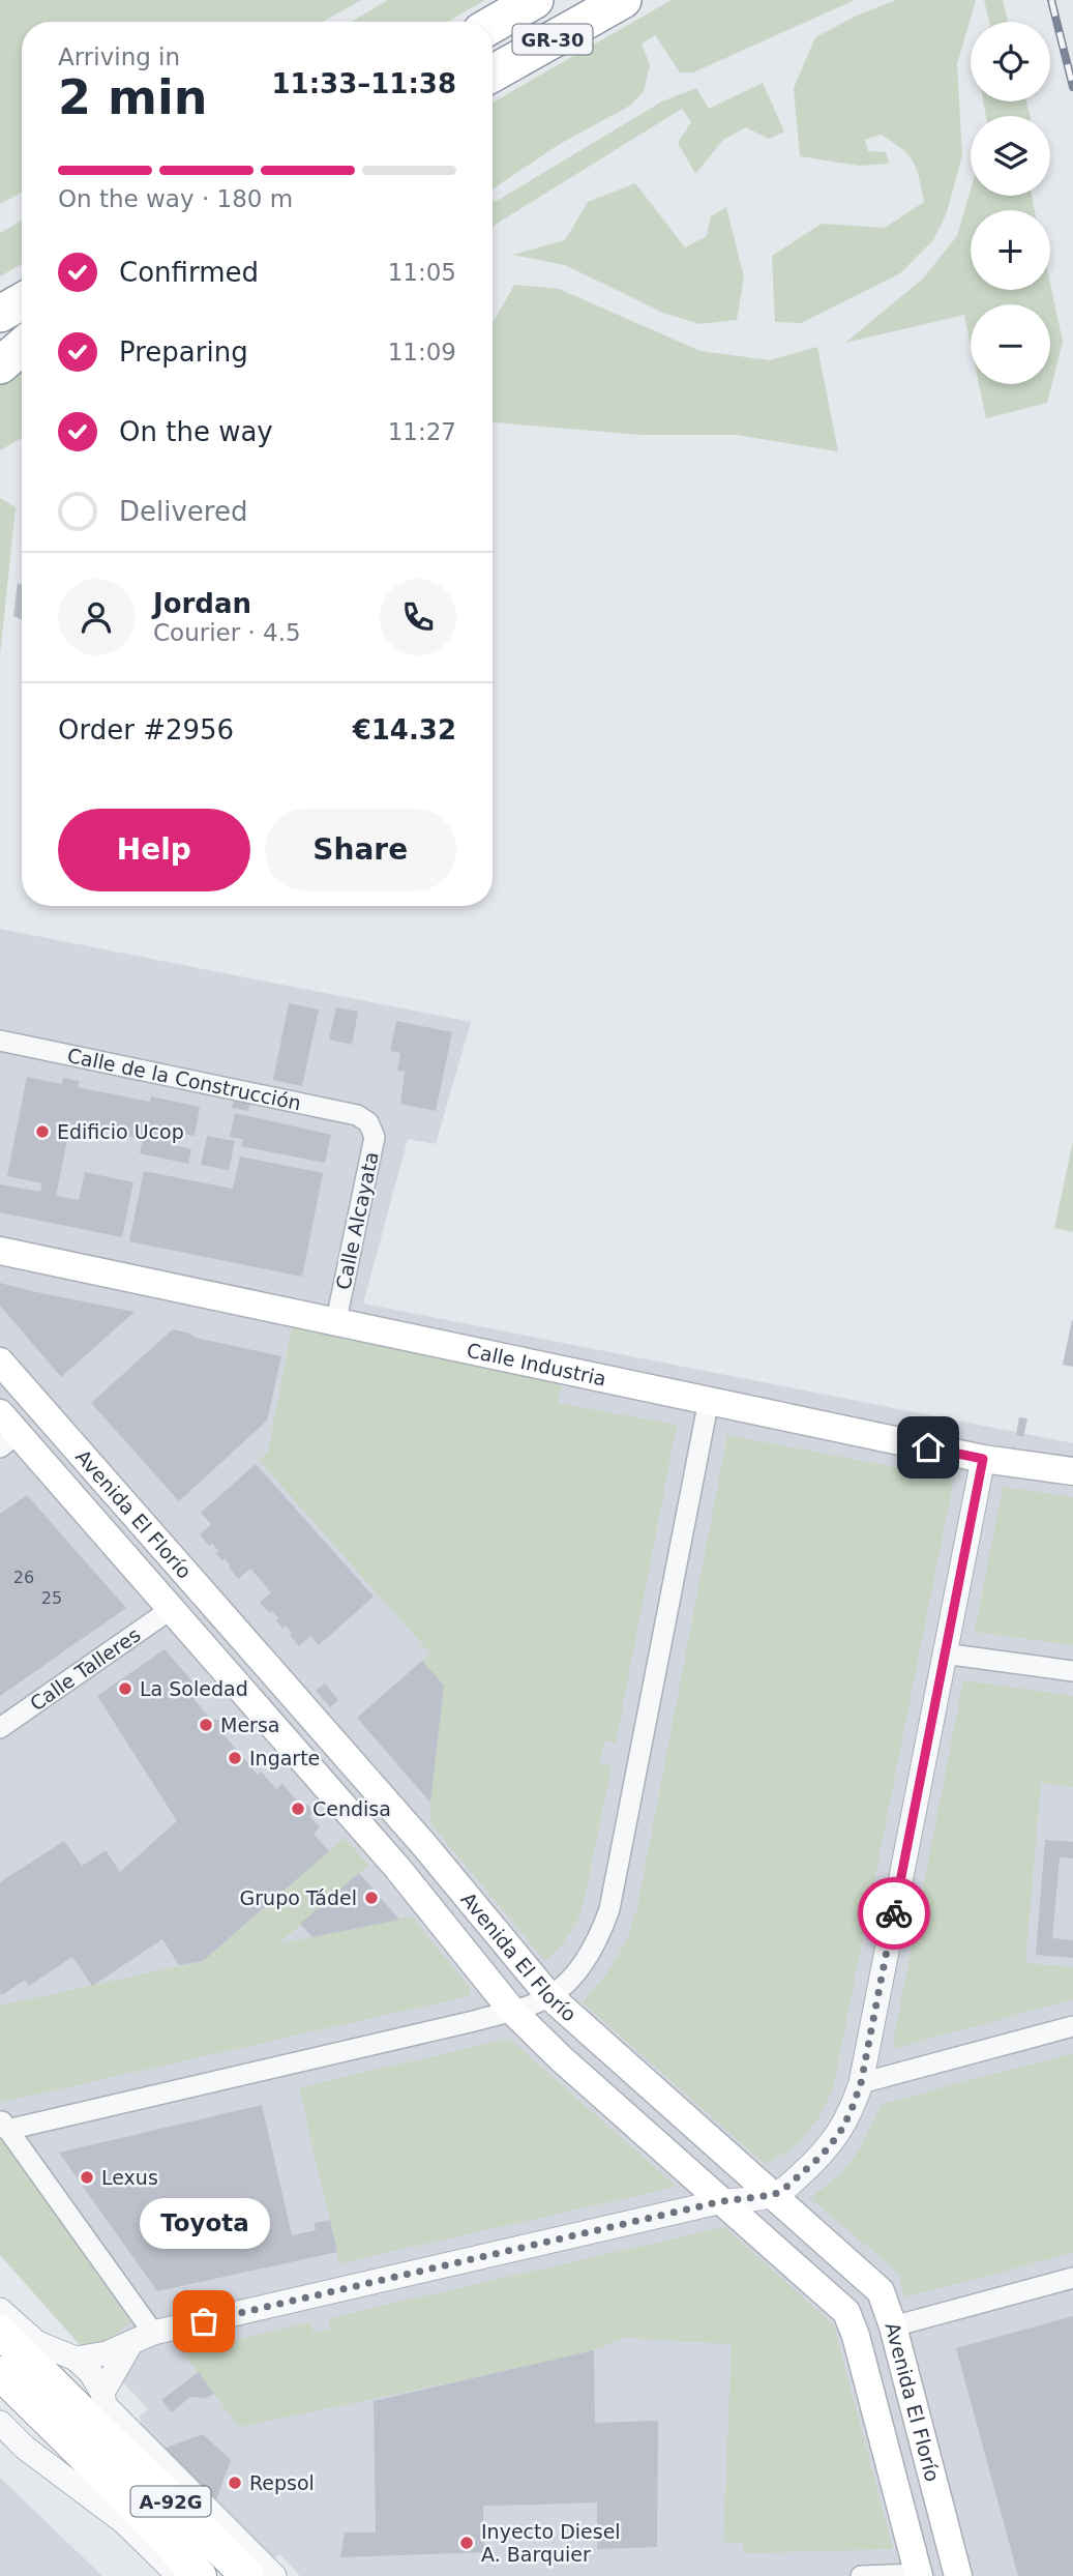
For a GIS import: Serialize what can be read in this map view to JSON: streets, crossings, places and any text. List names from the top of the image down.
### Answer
{
  "streets": {
    "highway": ["GR-30", "A-92G"],
    "main road": ["Calle Industria", "Avenida El Florío"],
    "street": ["Calle de la Construcción", "Calle Alcayata", "Calle Talleres"]
  },
  "crossings": [
    ["Calle de la Construcción", "Calle Alcayata"],
    ["Calle Alcayata", "Calle Industria"],
    ["Avenida El Florío", "Calle Talleres"]
  ],
  "places": [
    "Edificio Ucop",
    "La Soledad",
    "Mersa",
    "Ingarte",
    "Cendisa",
    "Grupo Tádel",
    "Lexus",
    "Toyota",
    "Repsol",
    "Inyecto Diesel A. Barquier"
  ],
  "house_numbers": ["26", "25"],
  "page": {
    "map_buttons": ["+", "−"],
    "heading": ["2 min", "Arriving in", "11:33–11:38"],
    "panel": [
      "Jordan",
      "Courier · 4.5",
      "Order #2956",
      "€14.32"
    ],
    "bar": "On the way · 180 m",
    "list": [
      ["Confirmed", "11:05"],
      ["Preparing", "11:09"],
      ["On the way", "11:27"],
      "Delivered"
    ],
    "buttons": ["Help", "Share"],
    "bubble": "Toyota"
  }
}
